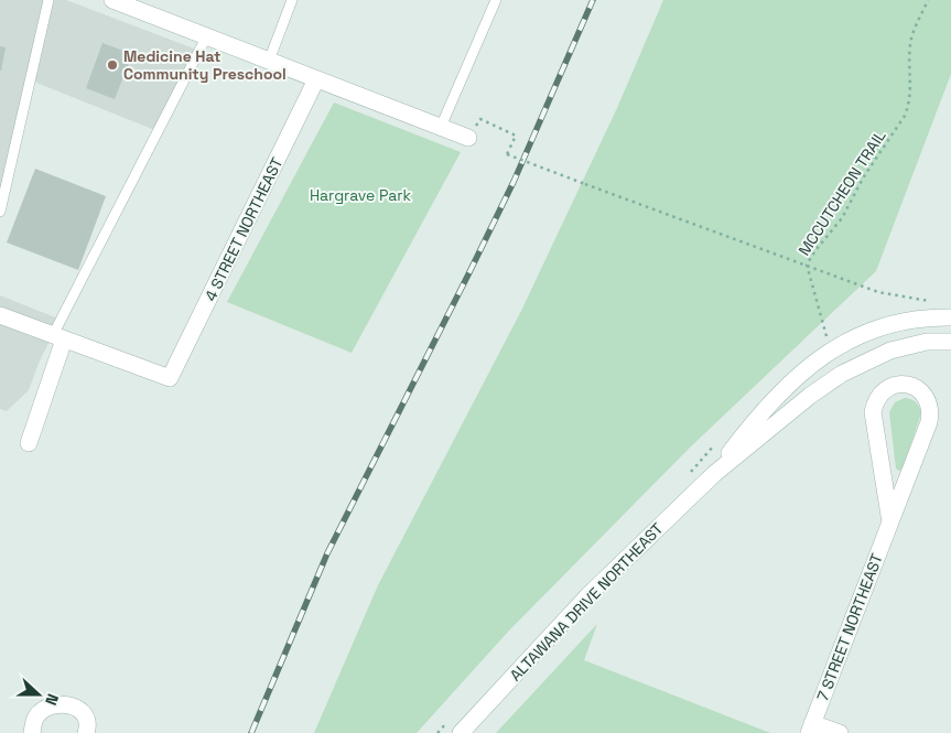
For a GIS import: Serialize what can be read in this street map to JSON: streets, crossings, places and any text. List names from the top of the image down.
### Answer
{
  "streets": {
    "street": ["4 STREET NORTHEAST", "ALTAWANA DRIVE NORTHEAST", "7 STREET NORTHEAST"],
    "path": ["MCCUTCHEON TRAIL"]
  },
  "parks": ["Hargrave Park"],
  "places": ["Medicine Hat Community Preschool"],
  "north": "right"
}
